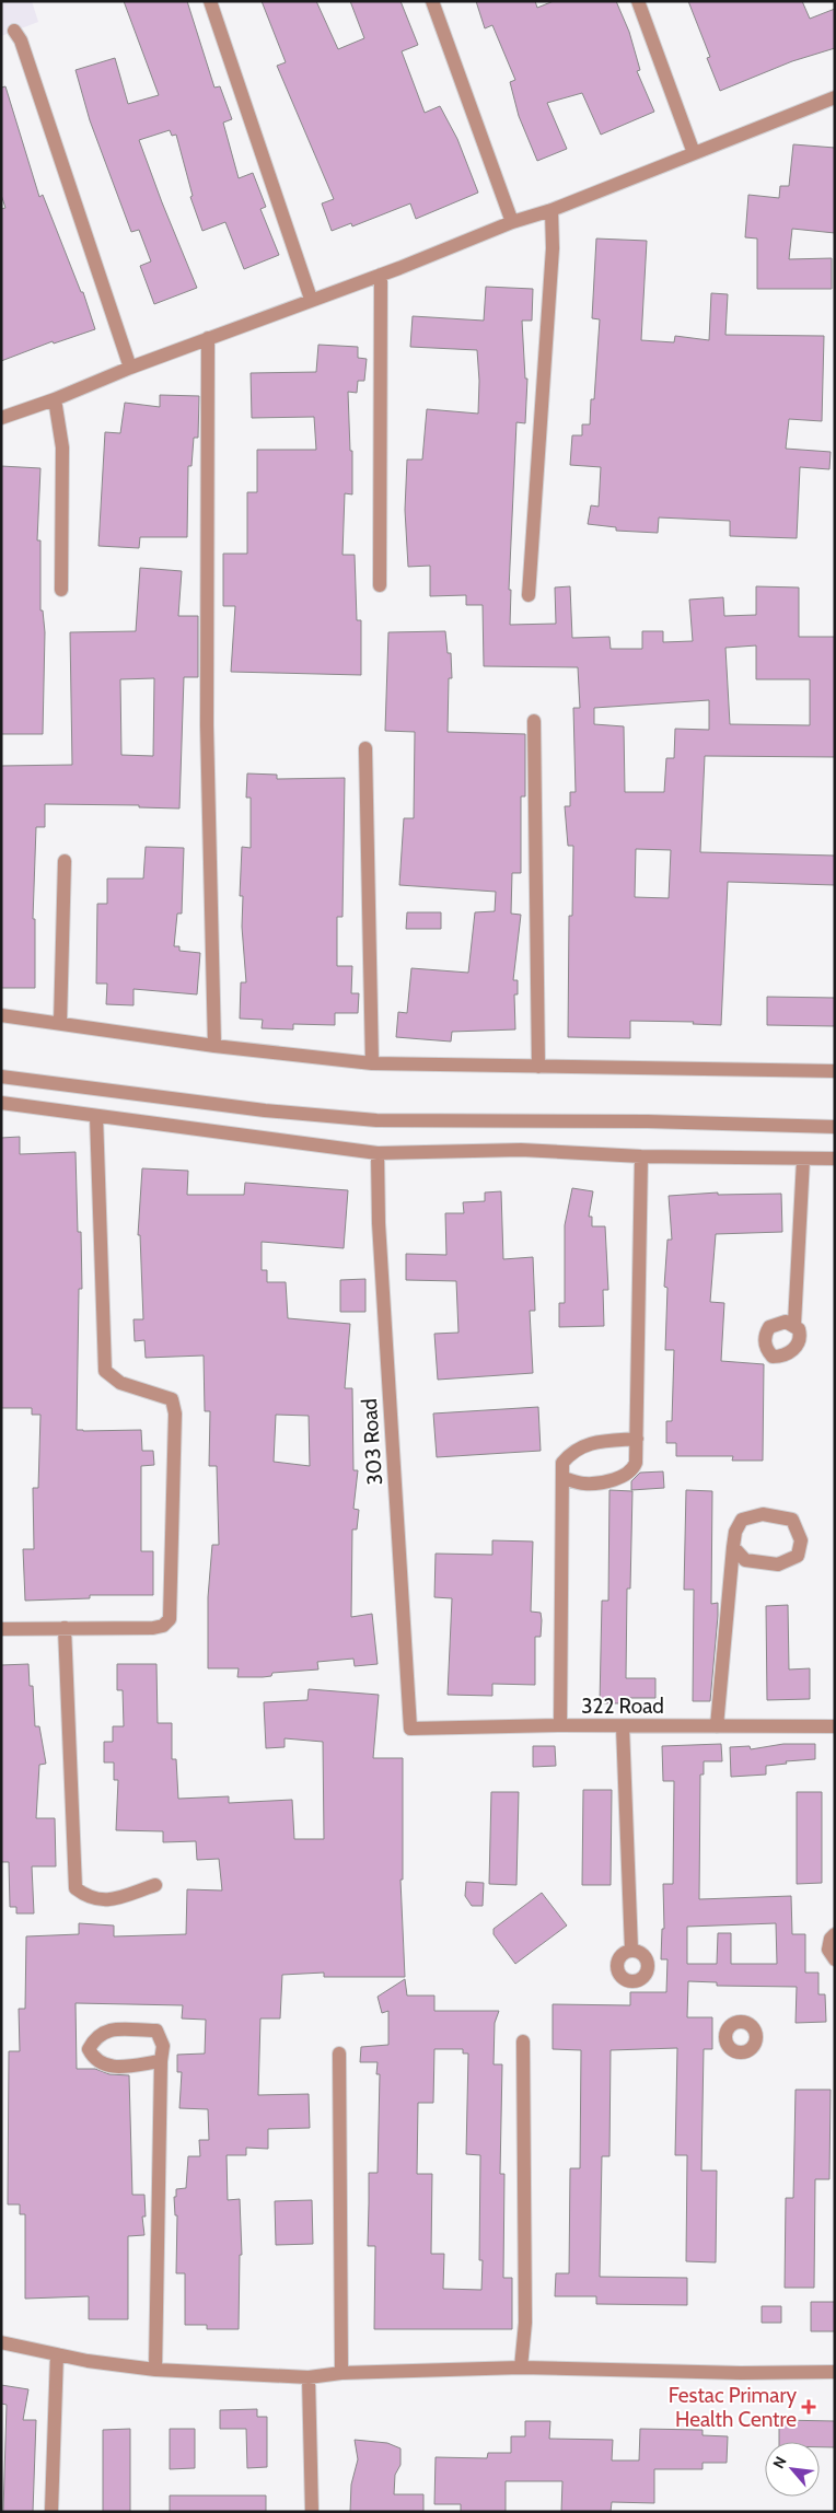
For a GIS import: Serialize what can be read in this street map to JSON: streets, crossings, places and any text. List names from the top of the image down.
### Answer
{
  "streets": {
    "street": ["303 Road", "322 Road"]
  },
  "crossings": [
    ["303 Road", "322 Road"]
  ],
  "places": {
    "health": ["Festac Primary Health Centre"]
  },
  "north": "top left"
}
